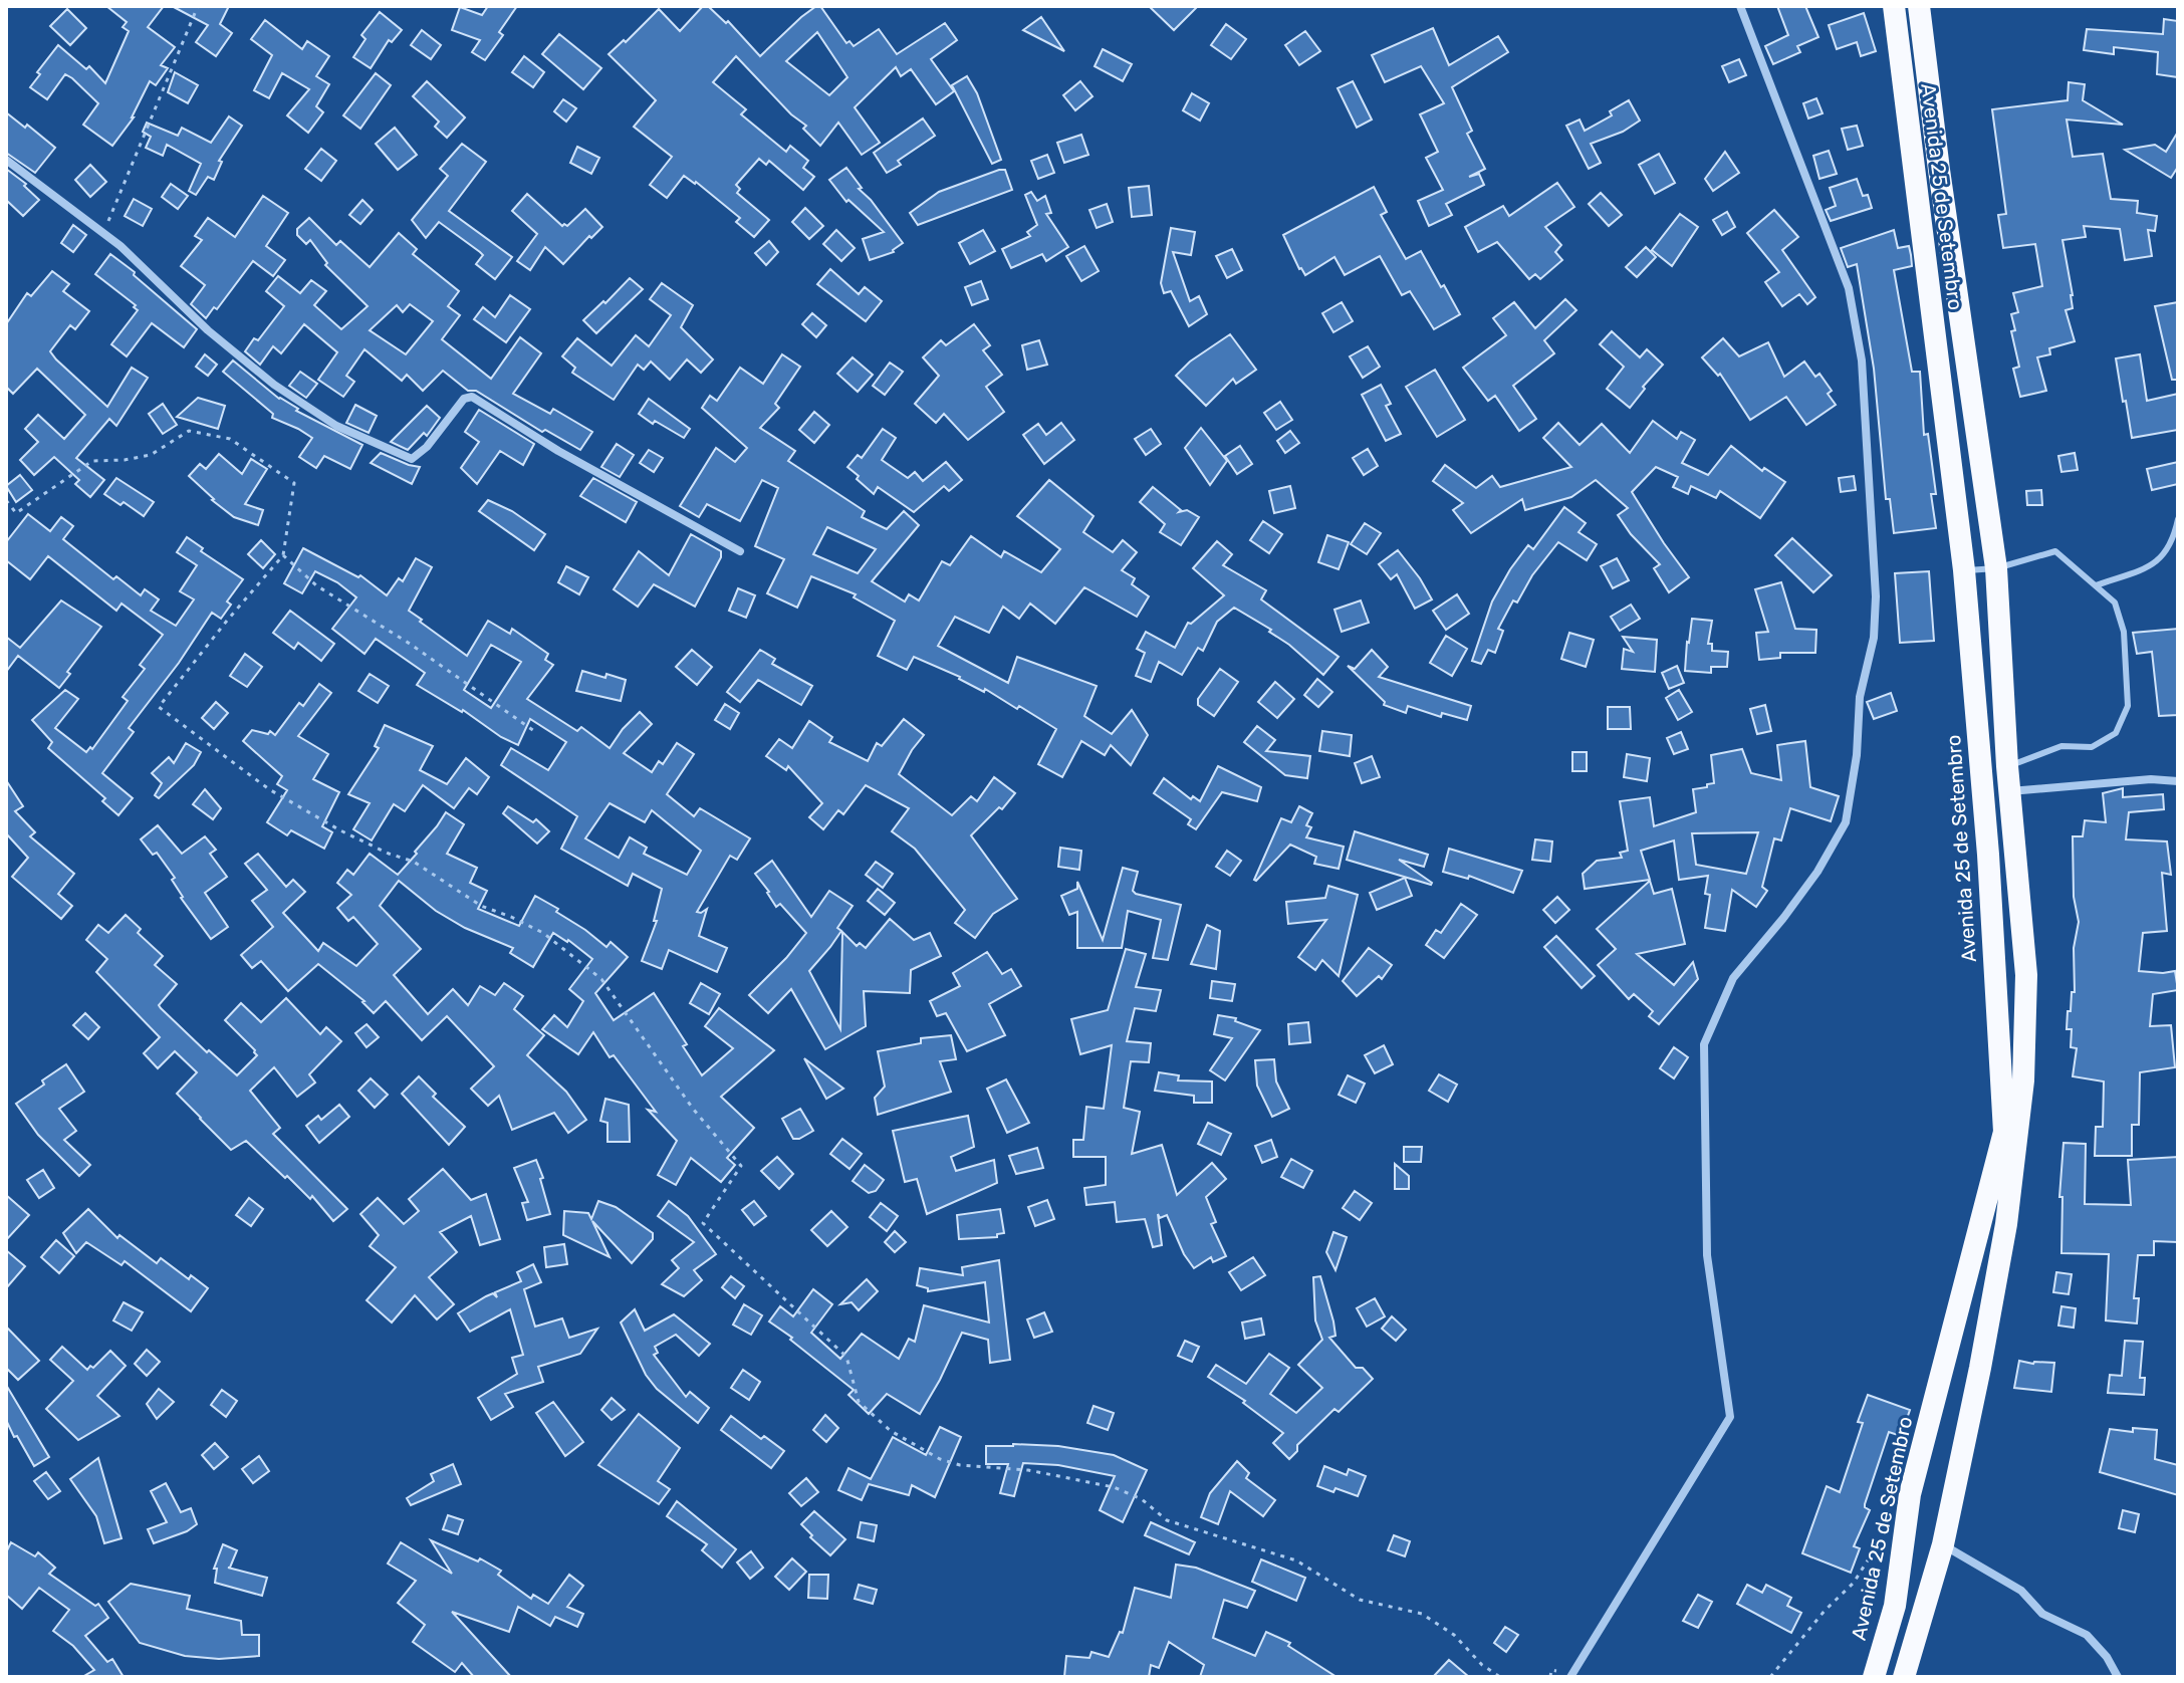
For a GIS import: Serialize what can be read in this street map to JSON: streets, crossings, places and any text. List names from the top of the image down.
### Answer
{
  "streets": {
    "highway": ["Avenida 25 de Setembro"]
  }
}
